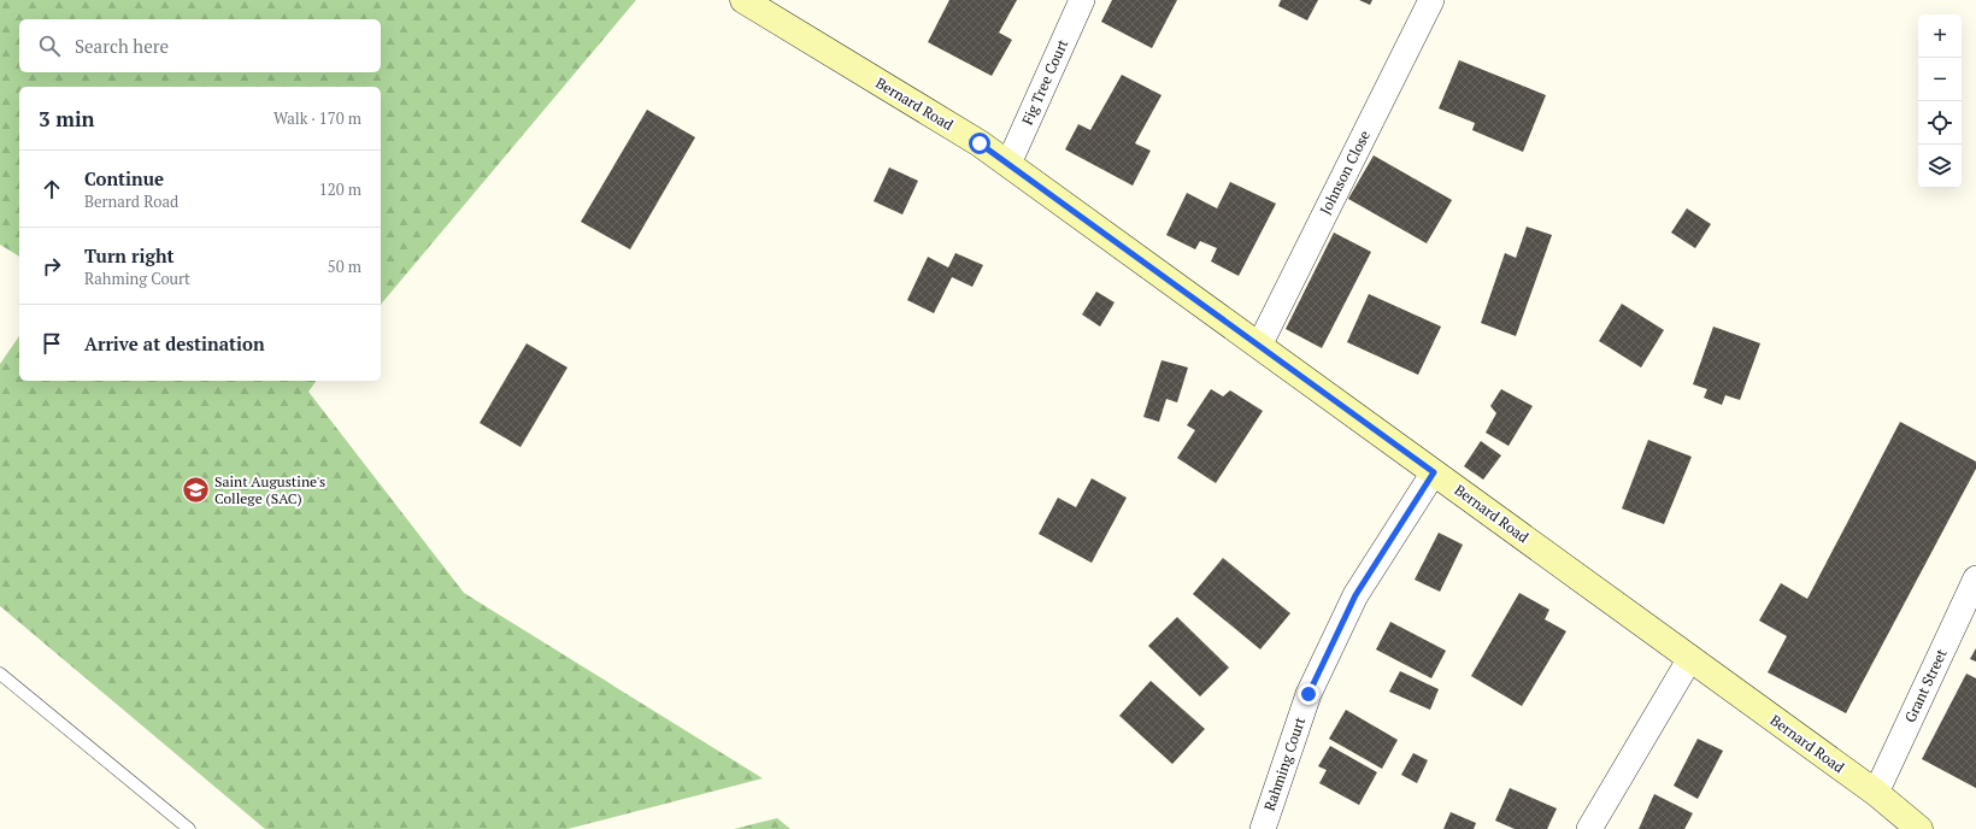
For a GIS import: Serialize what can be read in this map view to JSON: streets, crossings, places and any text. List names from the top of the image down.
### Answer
{
  "streets": {
    "main road": ["Bernard Road"],
    "street": [
      "Fig Tree Court",
      "Johnson Close",
      "Grant Street",
      "Rahming Court"
    ]
  },
  "crossings": [
    ["Fig Tree Court", "Bernard Road"],
    ["Bernard Road", "Johnson Close"],
    ["Bernard Road", "Grant Street"],
    ["Bernard Road", "Rahming Court"]
  ],
  "places": {
    "school or university": ["Saint Augustine's College (SAC)"]
  },
  "page": {
    "map_buttons": ["+", "−"],
    "search": "Search here",
    "heading": ["3 min", "Walk · 170 m"],
    "list": [
      ["Continue", "Bernard Road", "120 m"],
      ["Turn right", "Rahming Court", "50 m"],
      "Arrive at destination"
    ]
  }
}
